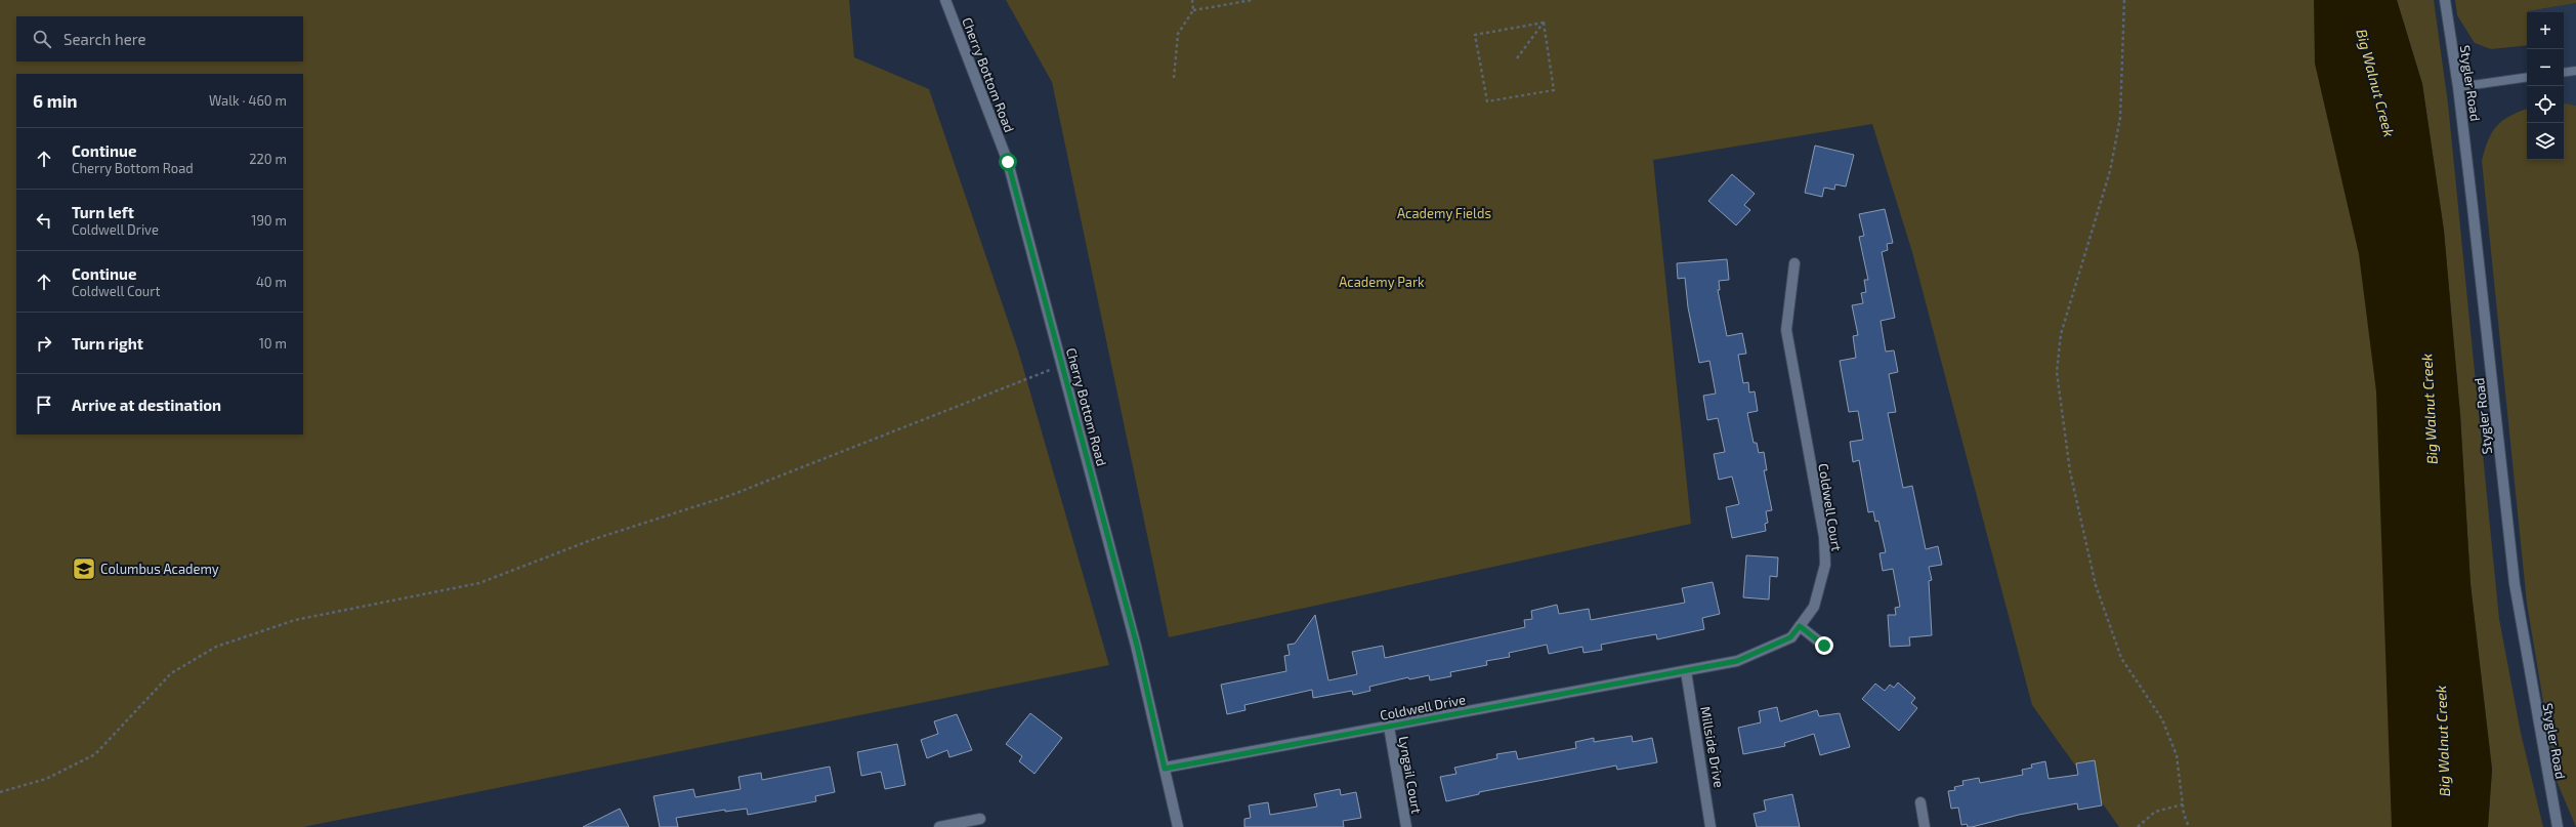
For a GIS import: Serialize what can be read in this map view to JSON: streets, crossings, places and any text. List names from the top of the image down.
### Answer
{
  "streets": {
    "main road": [
      "Cherry Bottom Road",
      "Stygler Road",
      "Coldwell Court",
      "Coldwell Drive",
      "Millside Drive",
      "Lyngail Court"
    ]
  },
  "crossings": [
    ["Cherry Bottom Road", "Coldwell Drive"],
    ["Coldwell Court", "Coldwell Drive"],
    ["Coldwell Court", "Millside Drive"],
    ["Coldwell Drive", "Millside Drive"],
    ["Coldwell Drive", "Lyngail Court"]
  ],
  "water": ["Big Walnut Creek"],
  "parks": ["Academy Fields", "Academy Park"],
  "places": {
    "school or university": ["Columbus Academy"]
  },
  "page": {
    "map_buttons": ["+", "−"],
    "search": "Search here",
    "heading": ["6 min", "Walk · 460 m"],
    "list": [
      ["Continue", "Cherry Bottom Road", "220 m"],
      ["Turn left", "Coldwell Drive", "190 m"],
      ["Continue", "Coldwell Court", "40 m"],
      ["Turn right", "10 m"],
      "Arrive at destination"
    ]
  }
}
